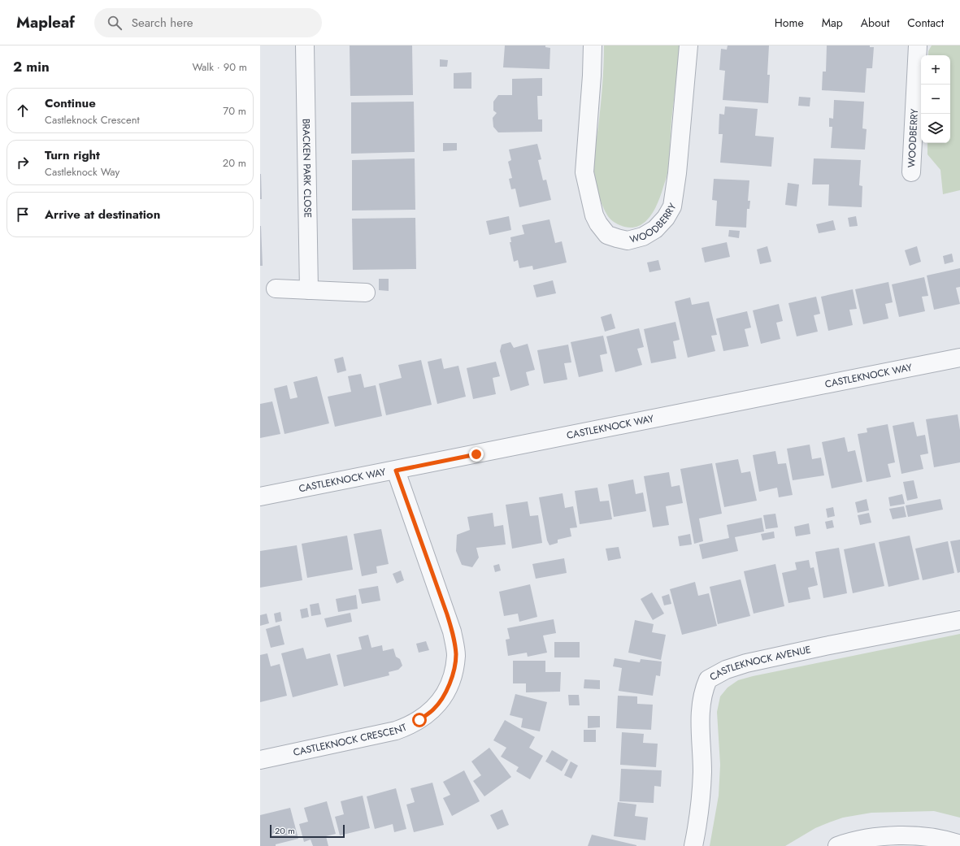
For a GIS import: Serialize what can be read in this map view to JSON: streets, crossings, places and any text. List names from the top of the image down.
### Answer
{
  "streets": {
    "street": [
      "WOODBERRY",
      "BRACKEN PARK CLOSE",
      "CASTLEKNOCK WAY",
      "CASTLEKNOCK AVENUE",
      "CASTLEKNOCK CRESCENT"
    ]
  },
  "crossings": [
    ["CASTLEKNOCK WAY", "CASTLEKNOCK CRESCENT"]
  ],
  "scale_bar": "20 m",
  "page": {
    "header": "Mapleaf",
    "search": "Search here",
    "nav": [
      "Home",
      "Map",
      "About",
      "Contact"
    ],
    "heading": ["2 min", "Walk · 90 m"],
    "map_buttons": ["+", "−"],
    "list": [
      ["Continue", "Castleknock Crescent", "70 m"],
      ["Turn right", "Castleknock Way", "20 m"],
      "Arrive at destination"
    ],
    "scale": "20 m"
  }
}
